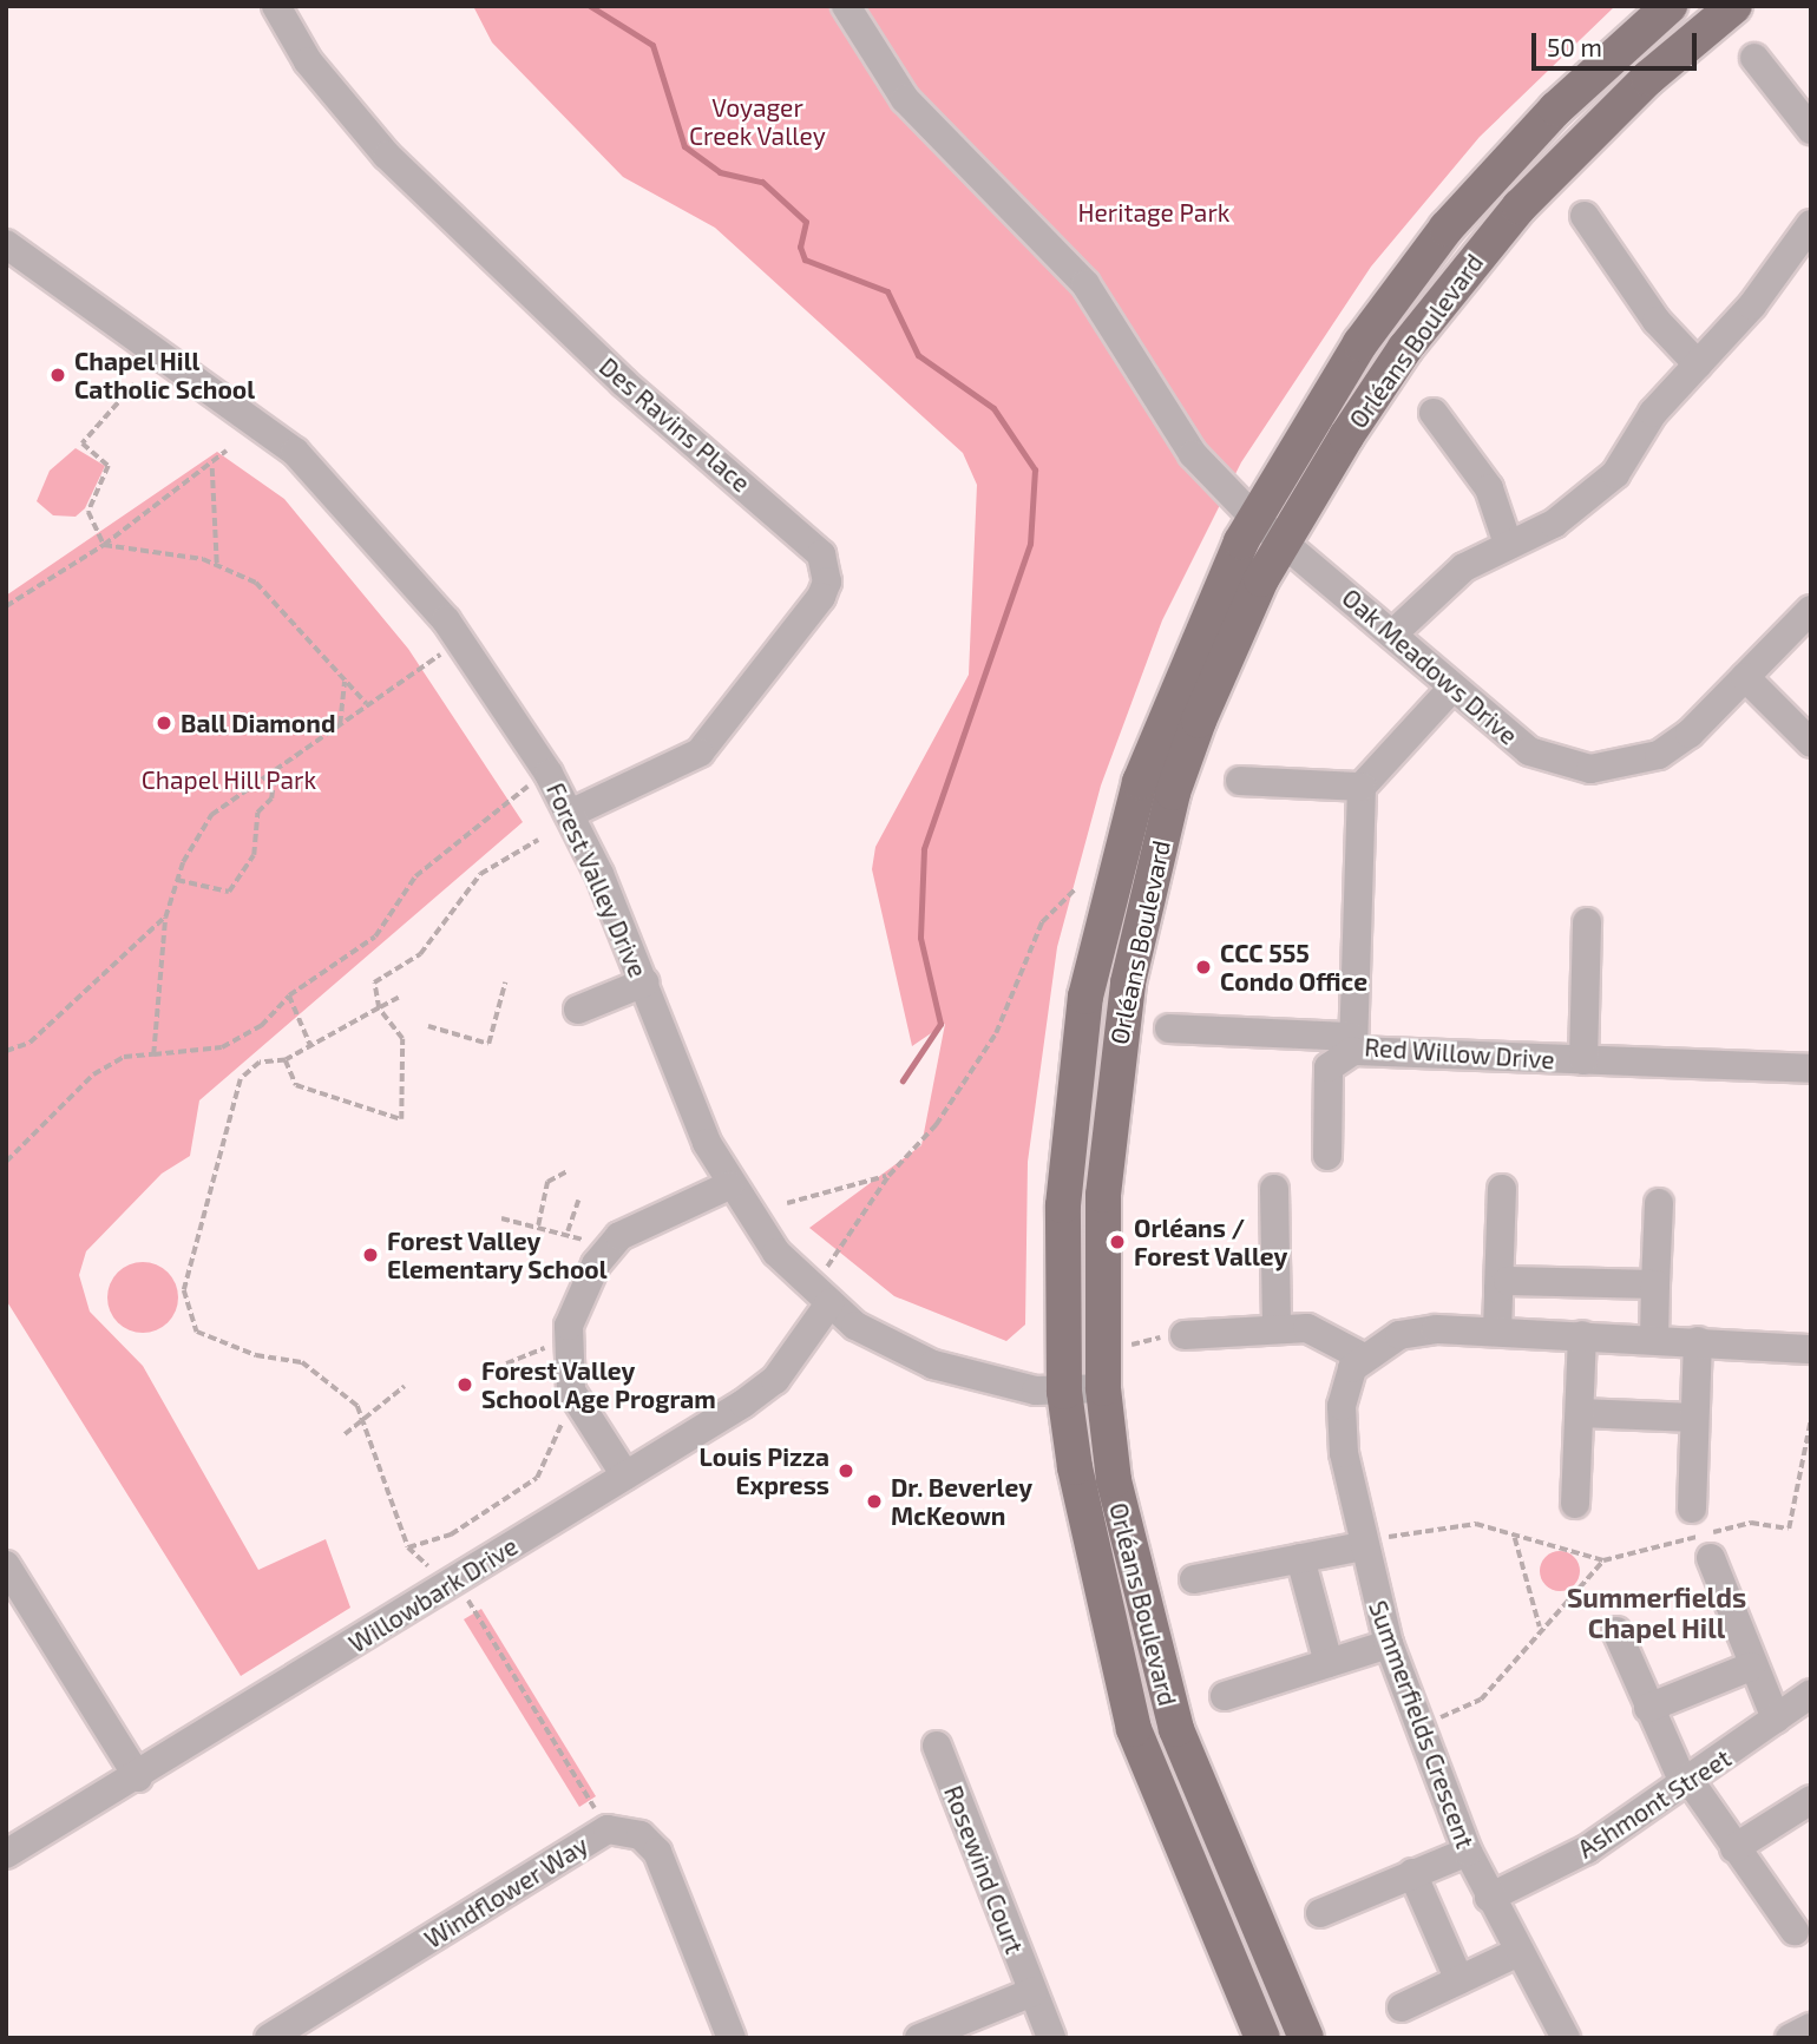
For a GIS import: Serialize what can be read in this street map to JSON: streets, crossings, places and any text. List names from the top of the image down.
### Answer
{
  "streets": {
    "main road": ["Orléans Boulevard"],
    "street": [
      "Des Ravins Place",
      "Oak Meadows Drive",
      "Forest Valley Drive",
      "Red Willow Drive",
      "Willowbark Drive",
      "Summerfields Crescent",
      "Ashmont Street",
      "Rosewind Court",
      "Windflower Way"
    ]
  },
  "crossings": [
    ["Orléans Boulevard", "Oak Meadows Drive"],
    ["Orléans Boulevard", "Forest Valley Drive"],
    ["Des Ravins Place", "Forest Valley Drive"],
    ["Forest Valley Drive", "Willowbark Drive"],
    ["Summerfields Crescent", "Ashmont Street"]
  ],
  "districts": ["Summerfields Chapel Hill"],
  "parks": ["Voyager Creek Valley", "Heritage Park", "Chapel Hill Park"],
  "places": [
    "Chapel Hill Catholic School",
    "Ball Diamond",
    "CCC 555 Condo Office",
    "Orléans / Forest Valley",
    "Forest Valley Elementary School",
    "Forest Valley School Age Program",
    "Louis Pizza Express",
    "Dr. Beverley McKeown"
  ],
  "scale_bar": "50 m"
}
